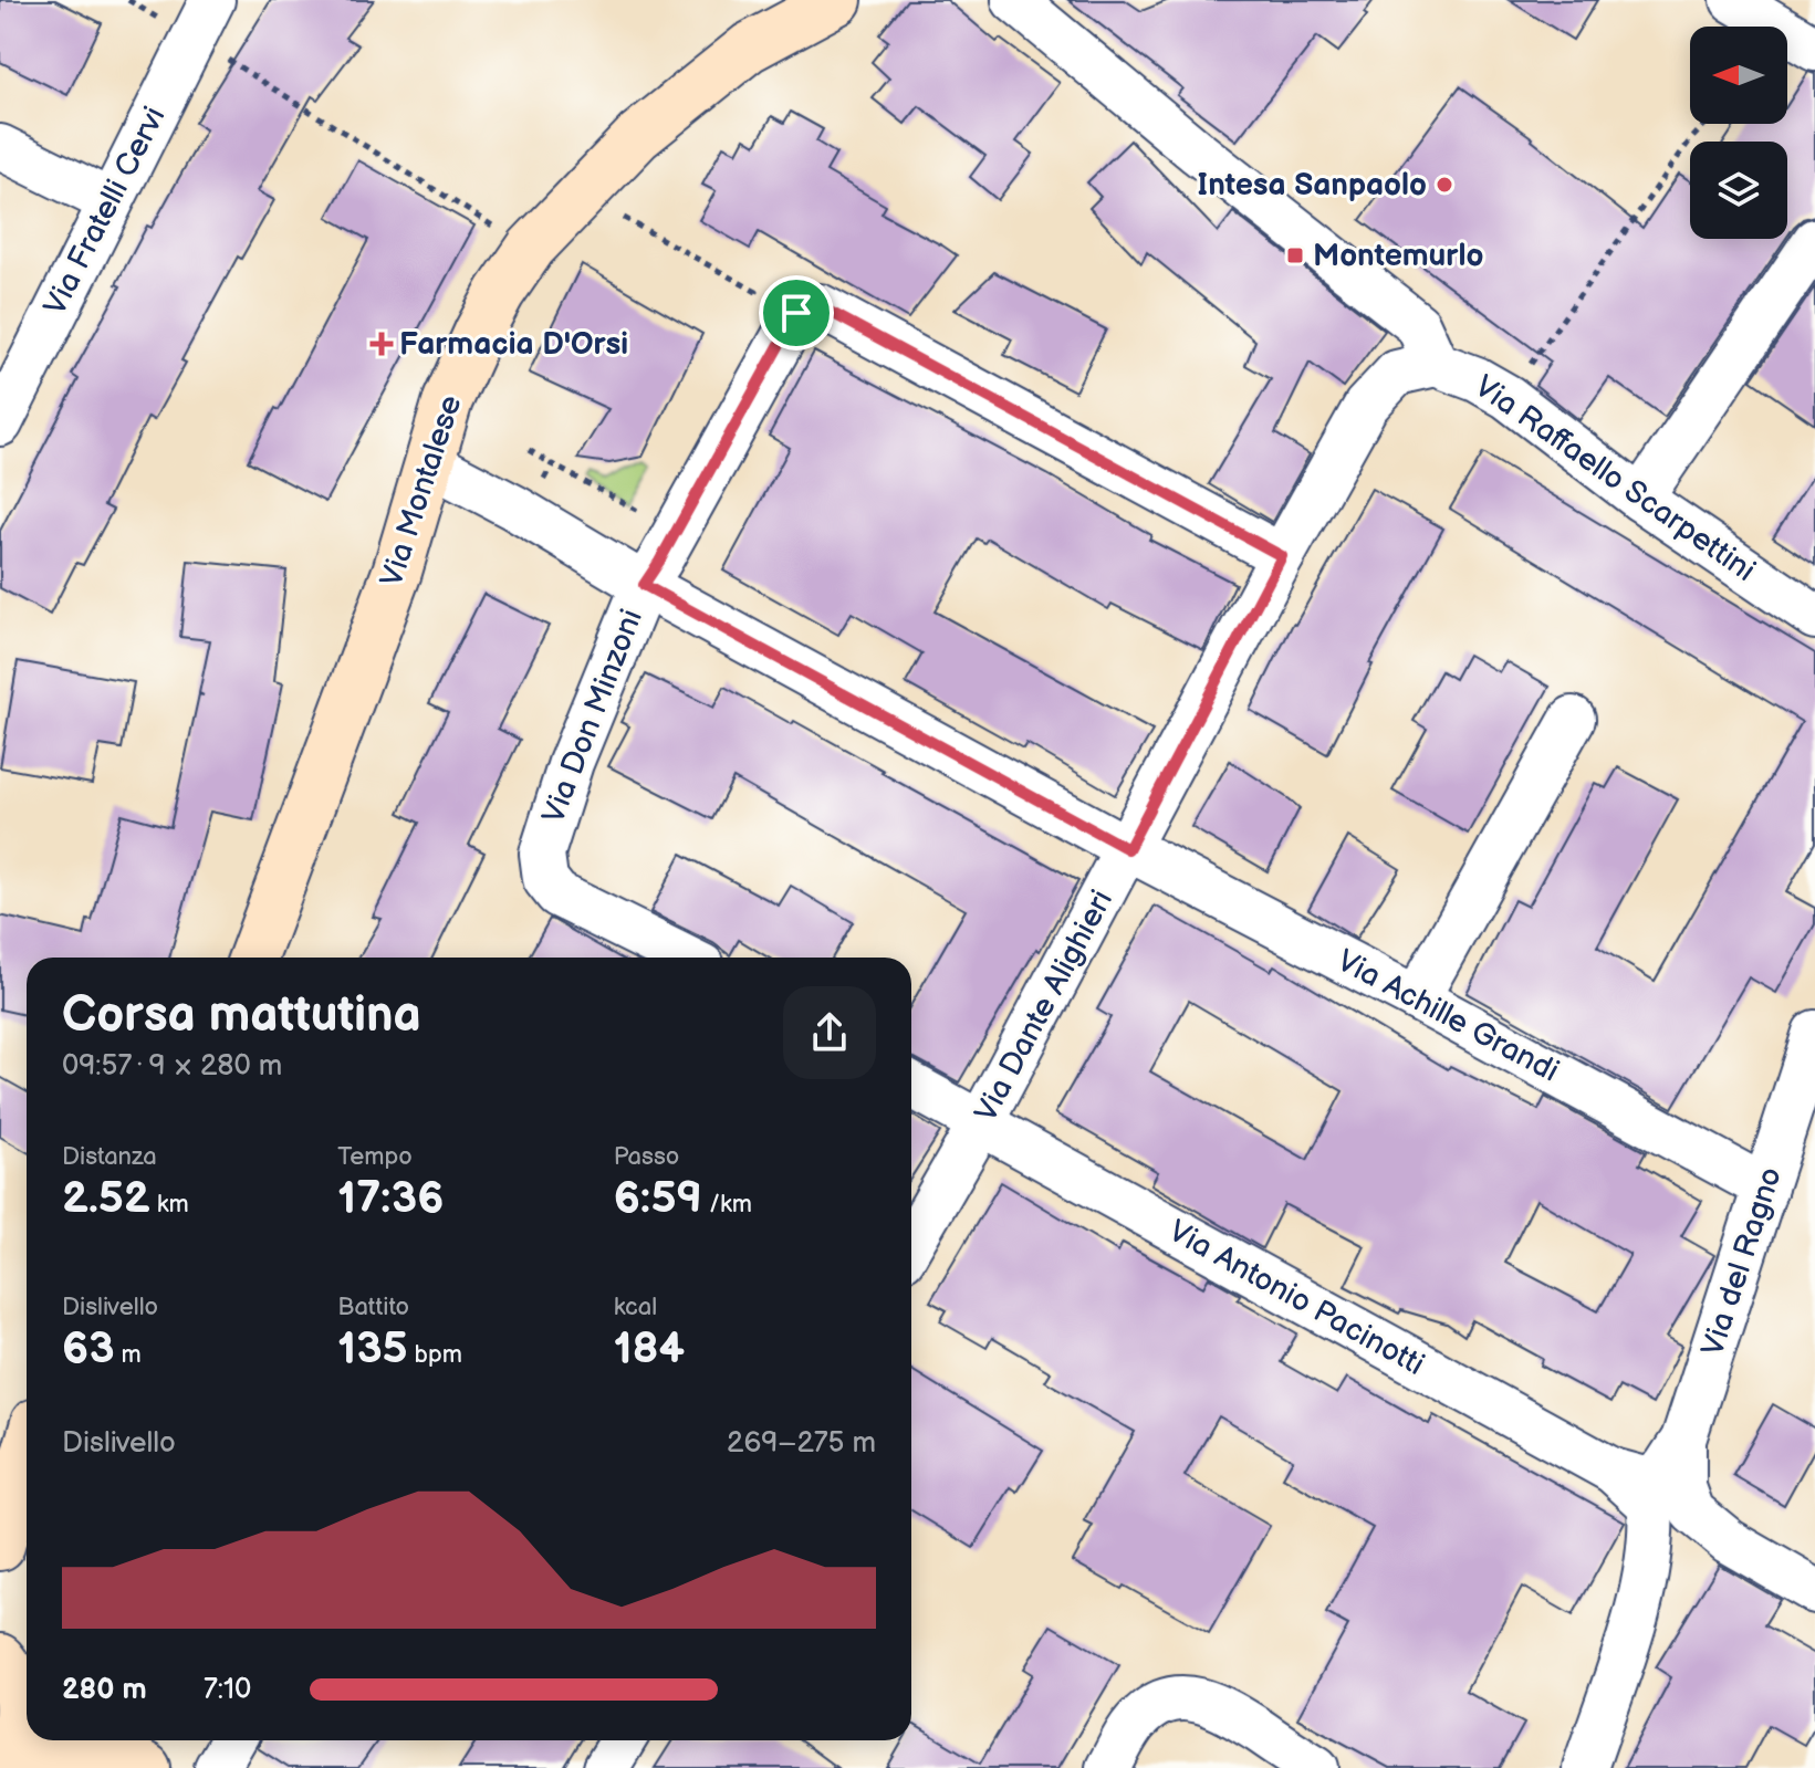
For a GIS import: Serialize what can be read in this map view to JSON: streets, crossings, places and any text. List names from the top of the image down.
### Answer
{
  "streets": {
    "street": [
      "Via Fratelli Cervi",
      "Via Raffaello Scarpettini",
      "Via Montalese",
      "Via Don Minzoni",
      "Via Dante Alighieri",
      "Via Achille Grandi",
      "Via del Ragno",
      "Via Antonio Pacinotti"
    ]
  },
  "crossings": [
    ["Via Raffaello Scarpettini", "Via Dante Alighieri"],
    ["Via Montalese", "Via Achille Grandi"],
    ["Via Don Minzoni", "Via Dante Alighieri"],
    ["Via Don Minzoni", "Via Achille Grandi"],
    ["Via Dante Alighieri", "Via Achille Grandi"],
    ["Via Dante Alighieri", "Via Antonio Pacinotti"],
    ["Via Achille Grandi", "Via del Ragno"]
  ],
  "places": {
    "other": ["Intesa Sanpaolo"],
    "transit": ["Montemurlo"],
    "health": ["Farmacia D'Orsi"]
  },
  "north": "left",
  "page": {
    "heading": ["Corsa mattutina", "09:57 · 9 × 280 m"],
    "stats": [
      ["Distanza", "2.52 km"],
      ["Tempo", "17:36"],
      ["Passo", "6:59 /km"],
      ["Dislivello", "63 m"],
      ["Battito", "135 bpm"],
      ["kcal", "184"]
    ],
    "chart": ["Dislivello", "269–275 m"],
    "list": [
      {
        "name": "280 m",
        "note": "7:10"
      }
    ]
  }
}
